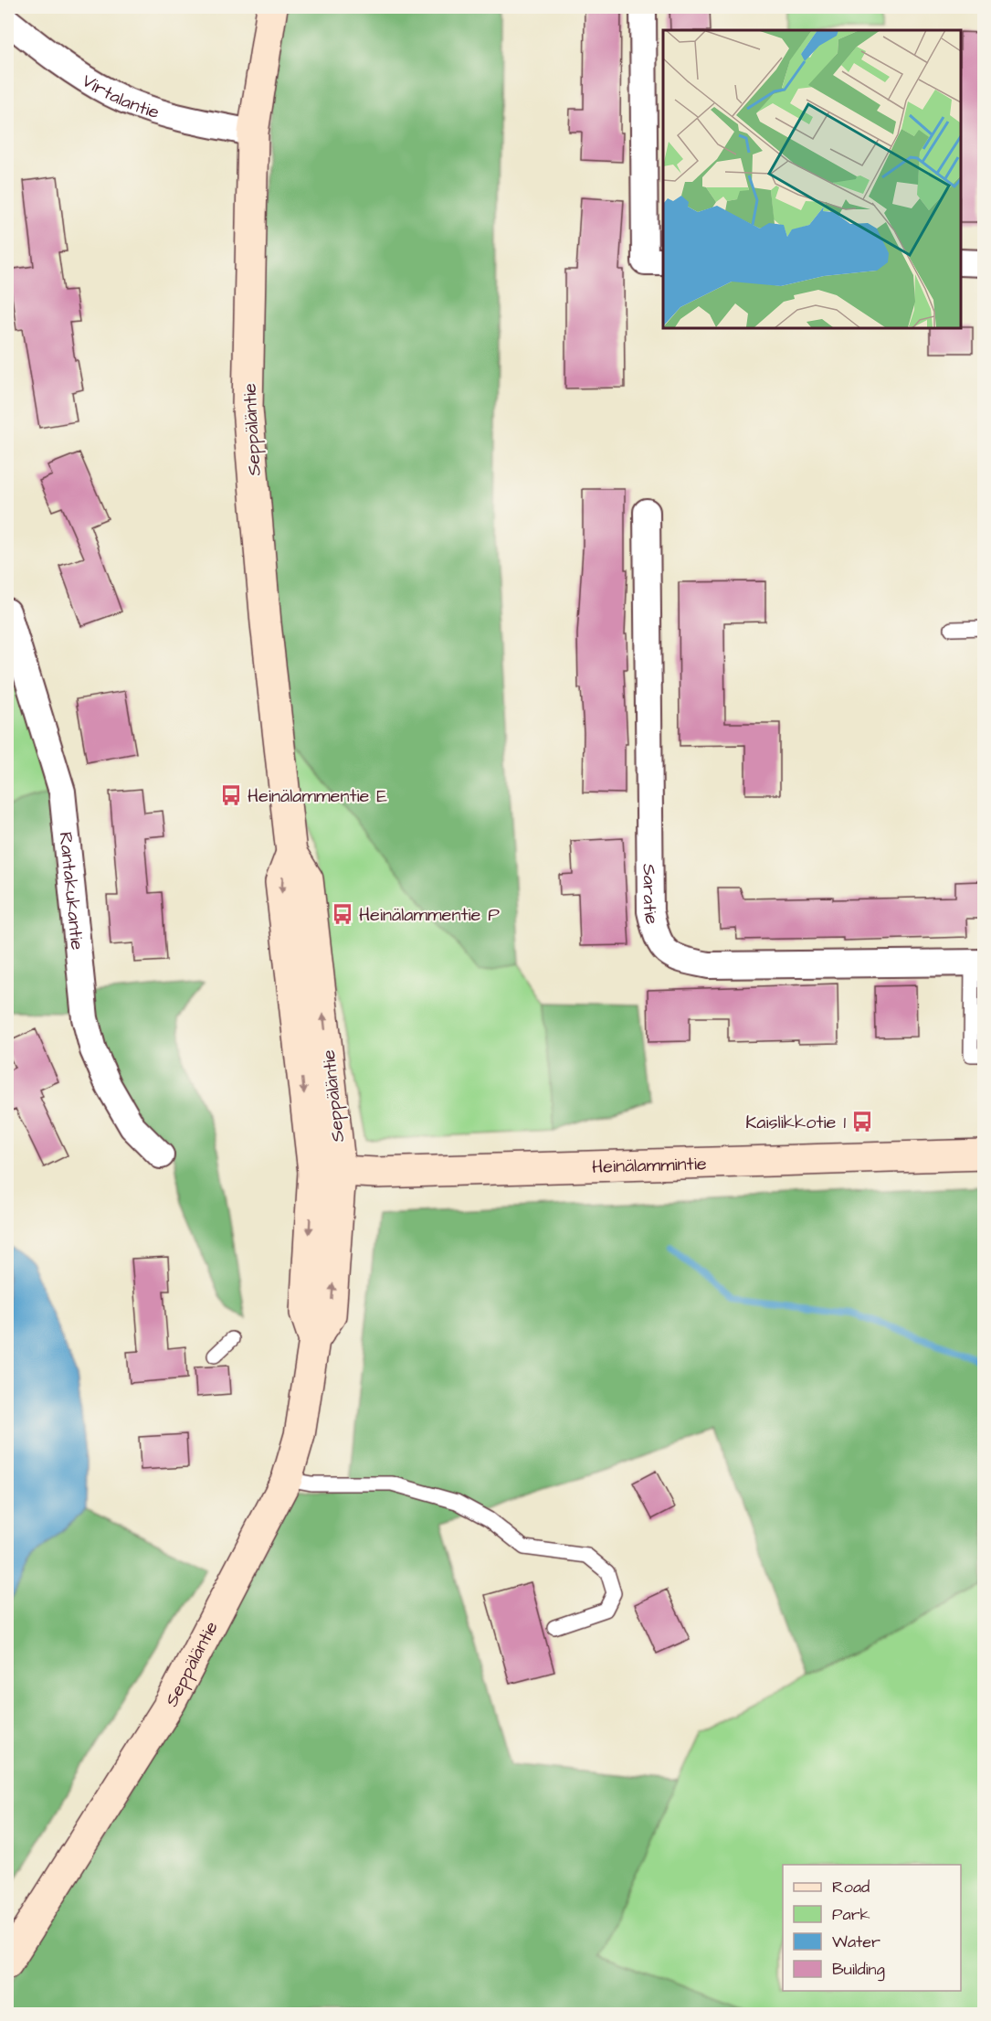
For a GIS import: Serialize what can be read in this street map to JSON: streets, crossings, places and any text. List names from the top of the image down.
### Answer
{
  "streets": {
    "main road": ["Seppäläntie", "Heinälammintie"],
    "street": ["Virtalantie", "Rantakukantie", "Saratie"]
  },
  "crossings": [
    ["Virtalantie", "Seppäläntie"],
    ["Seppäläntie", "Heinälammintie"]
  ],
  "places": {
    "bus stop": ["Heinälammentie E", "Heinälammentie P", "Kaislikkotie 1"]
  },
  "legend": [
    "Road",
    "Park",
    "Water",
    "Building"
  ]
}
